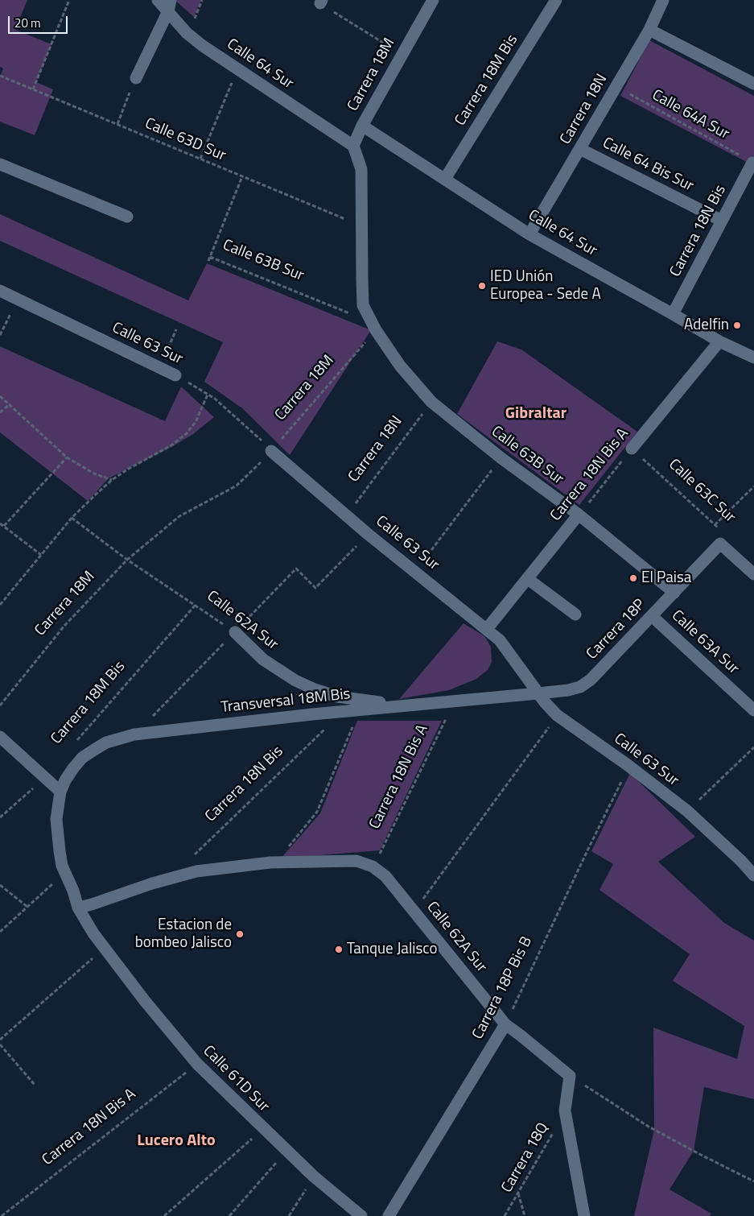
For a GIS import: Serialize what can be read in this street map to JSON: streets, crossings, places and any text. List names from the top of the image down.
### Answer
{
  "streets": {
    "street": [
      "Calle 64 Sur",
      "Carrera 18M",
      "Carrera 18M Bis",
      "Carrera 18N",
      "Calle 64 Bis Sur",
      "Carrera 18N Bis",
      "Calle 63B Sur",
      "Calle 63 Sur",
      "Carrera 18N Bis A",
      "Calle 63C Sur",
      "Calle 62A Sur",
      "Carrera 18P",
      "Calle 63A Sur",
      "Transversal 18M Bis",
      "Carrera 18P Bis B",
      "Calle 61D Sur"
    ],
    "path": ["Calle 64A Sur", "Calle 63D Sur", "Carrera 18Q"]
  },
  "crossings": [
    ["Calle 64 Sur", "Carrera 18M"],
    ["Calle 64 Sur", "Carrera 18M Bis"],
    ["Calle 64 Sur", "Carrera 18N"],
    ["Calle 64 Sur", "Carrera 18N Bis"],
    ["Calle 64 Sur", "Carrera 18N Bis A"],
    ["Carrera 18M", "Calle 63B Sur"],
    ["Carrera 18M", "Calle 63 Sur"],
    ["Carrera 18M", "Calle 62A Sur"],
    ["Carrera 18M Bis", "Calle 62A Sur"],
    ["Carrera 18N", "Calle 64A Sur"],
    ["Carrera 18N", "Calle 64 Bis Sur"],
    ["Carrera 18N", "Calle 63B Sur"],
    ["Carrera 18N", "Calle 63 Sur"],
    ["Calle 64A Sur", "Carrera 18N Bis"],
    ["Calle 64 Bis Sur", "Carrera 18N Bis"],
    ["Carrera 18N Bis", "Transversal 18M Bis"],
    ["Calle 63B Sur", "Carrera 18N Bis A"],
    ["Calle 63B Sur", "Carrera 18P"],
    ["Calle 63 Sur", "Carrera 18N Bis A"],
    ["Calle 63 Sur", "Carrera 18P"],
    ["Calle 63 Sur", "Transversal 18M Bis"],
    ["Calle 63 Sur", "Carrera 18P Bis B"],
    ["Carrera 18N Bis A", "Calle 63C Sur"],
    ["Carrera 18N Bis A", "Calle 62A Sur"],
    ["Carrera 18N Bis A", "Transversal 18M Bis"],
    ["Carrera 18N Bis A", "Calle 61D Sur"],
    ["Calle 63C Sur", "Carrera 18P"],
    ["Calle 62A Sur", "Transversal 18M Bis"],
    ["Calle 62A Sur", "Carrera 18P Bis B"],
    ["Carrera 18P", "Calle 63A Sur"],
    ["Carrera 18P", "Transversal 18M Bis"],
    ["Transversal 18M Bis", "Calle 61D Sur"]
  ],
  "districts": ["Gibraltar", "Lucero Alto"],
  "places": [
    "IED Unión Europea - Sede A",
    "Adelfin",
    "El Paisa",
    "Estacion de bombeo Jalisco",
    "Tanque Jalisco"
  ],
  "scale_bar": "20 m"
}
